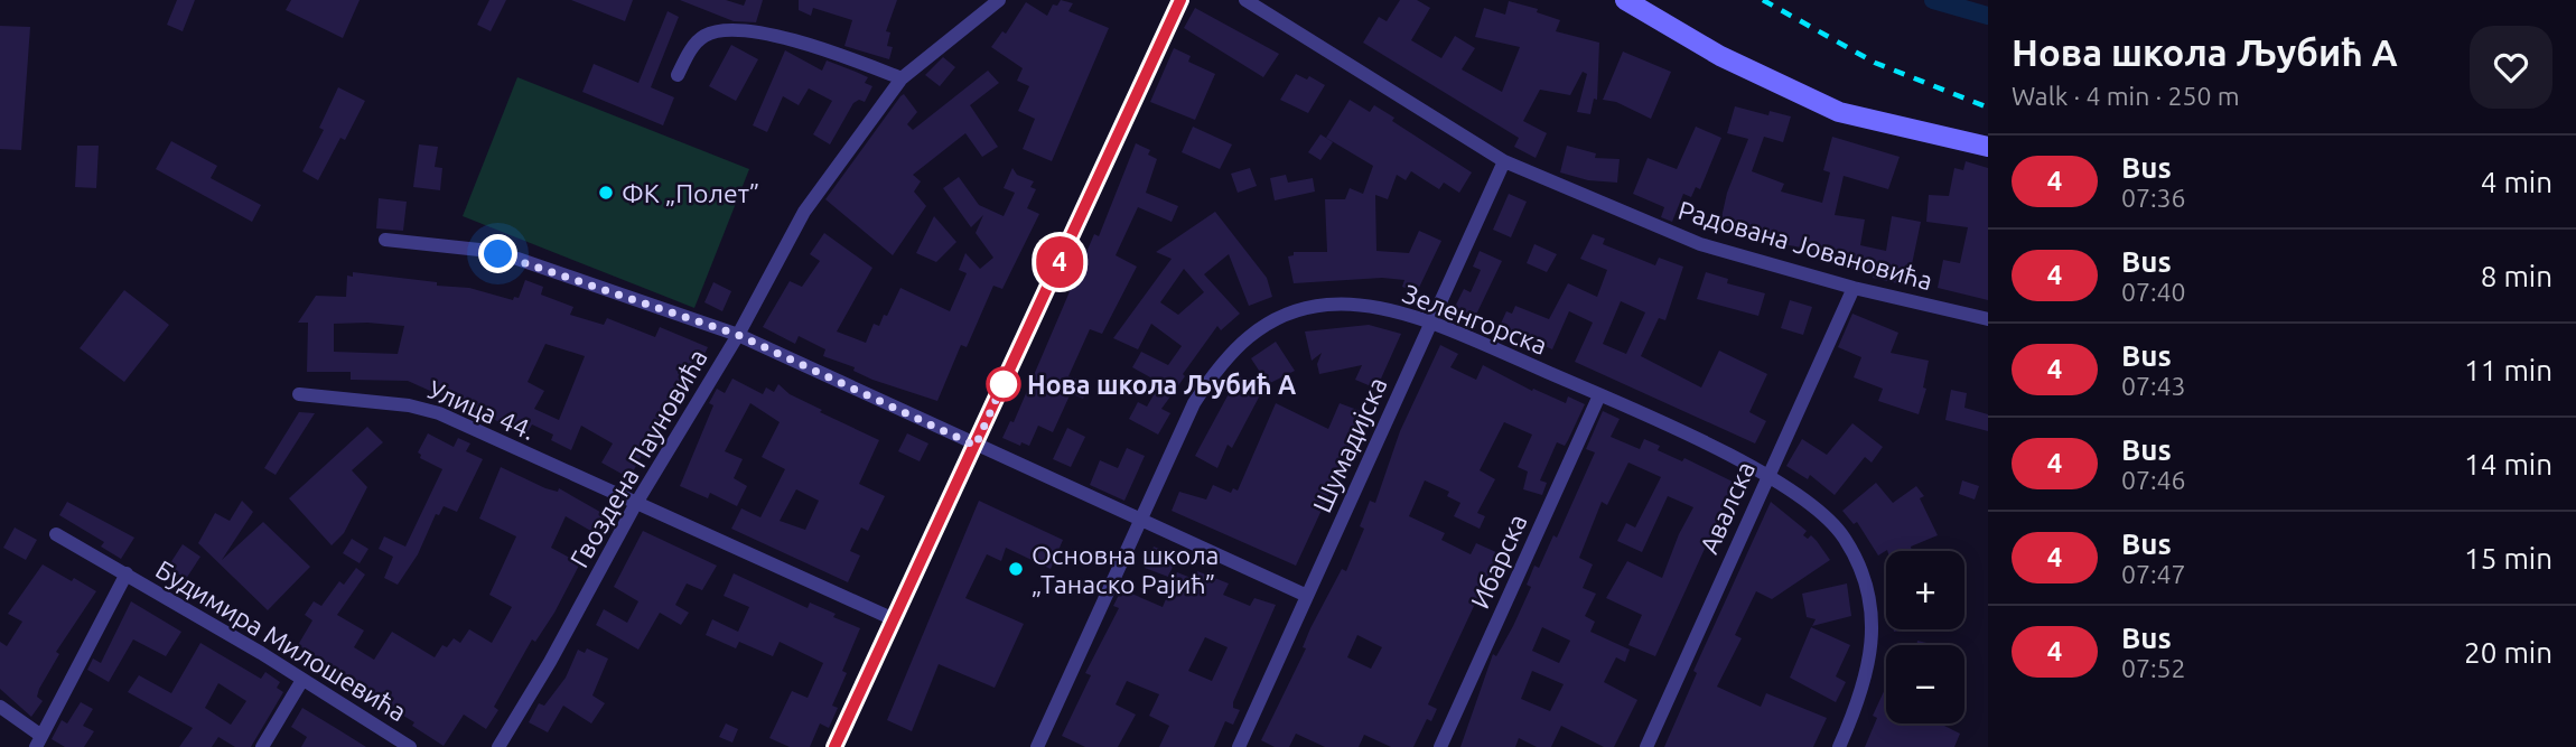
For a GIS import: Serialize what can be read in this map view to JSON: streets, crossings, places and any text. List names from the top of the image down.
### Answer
{
  "streets": {
    "street": [
      "Радована Јовановића",
      "Зеленгорска",
      "Улица 44.",
      "Шумадијска",
      "Гвоздена Пауновића",
      "Авалска",
      "Ибарска",
      "Будимира Милошевића"
    ]
  },
  "crossings": [
    ["Радована Јовановића", "Шумадијска"],
    ["Радована Јовановића", "Авалска"],
    ["Зеленгорска", "Шумадијска"],
    ["Зеленгорска", "Авалска"],
    ["Зеленгорска", "Ибарска"],
    ["Улица 44.", "Гвоздена Пауновића"]
  ],
  "places": ["ФК „Полет”", "Нова школа Љубић А", "Основна школа „Танаско Рајић”"],
  "lines": ["bus line 4"],
  "page": {
    "on_map": "4",
    "heading": ["Нова школа Љубић А", "Walk · 4 min · 250 m"],
    "list": [
      {
        "mark": "4",
        "name": "Bus",
        "note": "07:36",
        "value": "4 min"
      },
      {
        "mark": "4",
        "name": "Bus",
        "note": "07:40",
        "value": "8 min"
      },
      {
        "mark": "4",
        "name": "Bus",
        "note": "07:43",
        "value": "11 min"
      },
      {
        "mark": "4",
        "name": "Bus",
        "note": "07:46",
        "value": "14 min"
      },
      {
        "mark": "4",
        "name": "Bus",
        "note": "07:47",
        "value": "15 min"
      },
      {
        "mark": "4",
        "name": "Bus",
        "note": "07:52",
        "value": "20 min"
      }
    ],
    "map_buttons": ["+", "−"]
  }
}
